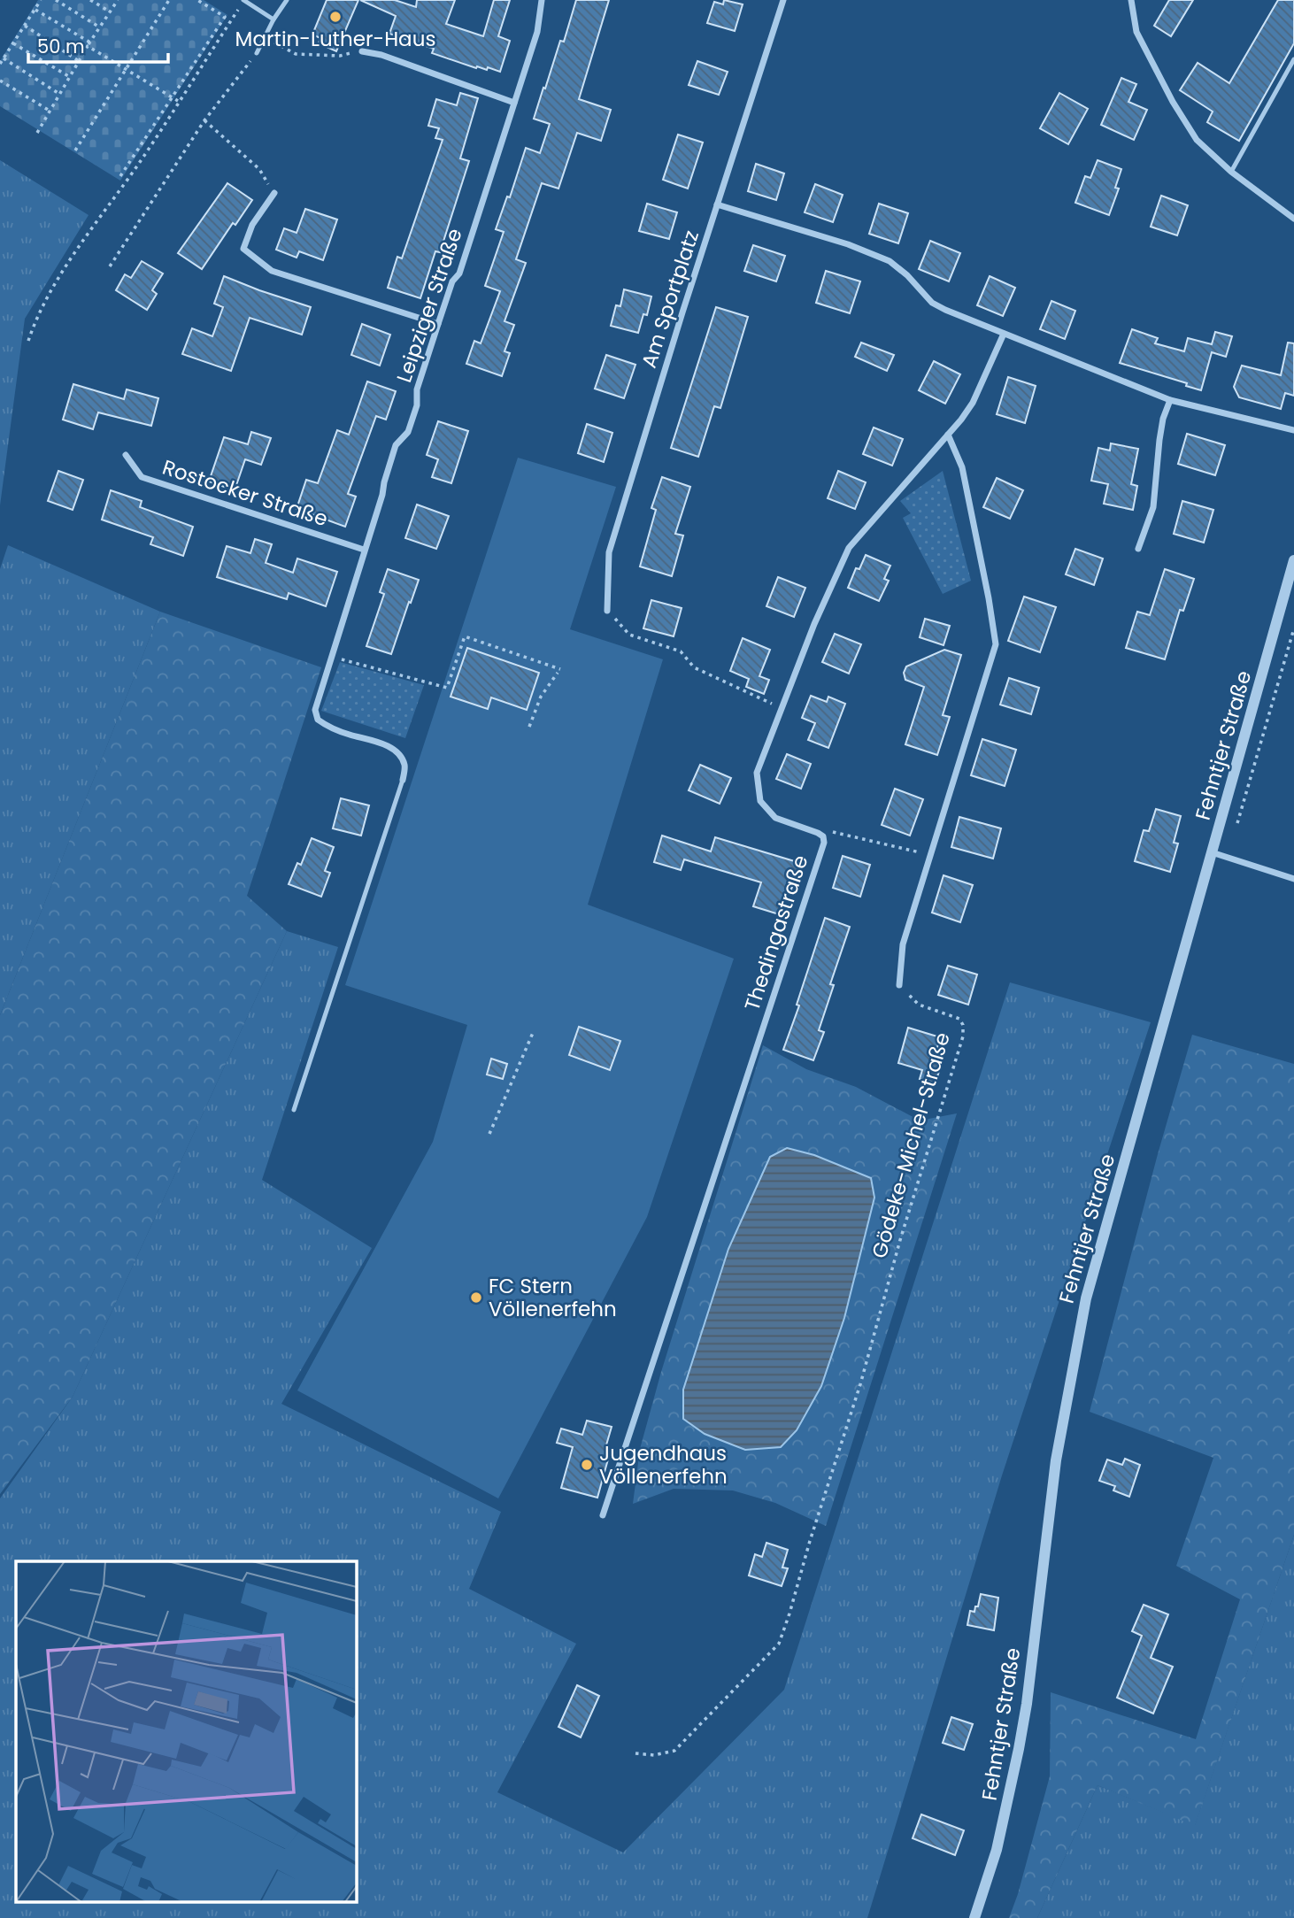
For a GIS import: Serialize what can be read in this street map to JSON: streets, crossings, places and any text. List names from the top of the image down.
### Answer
{
  "streets": {
    "street": [
      "Am Sportplatz",
      "Leipziger Straße",
      "Rostocker Straße",
      "Fehntjer Straße",
      "Thedingastraße"
    ],
    "path": ["Gödeke-Michel-Straße"]
  },
  "crossings": [
    ["Leipziger Straße", "Rostocker Straße"]
  ],
  "places": ["Martin-Luther-Haus", "FC Stern Völlenerfehn", "Jugendhaus Völlenerfehn"],
  "scale_bar": "50 m"
}
